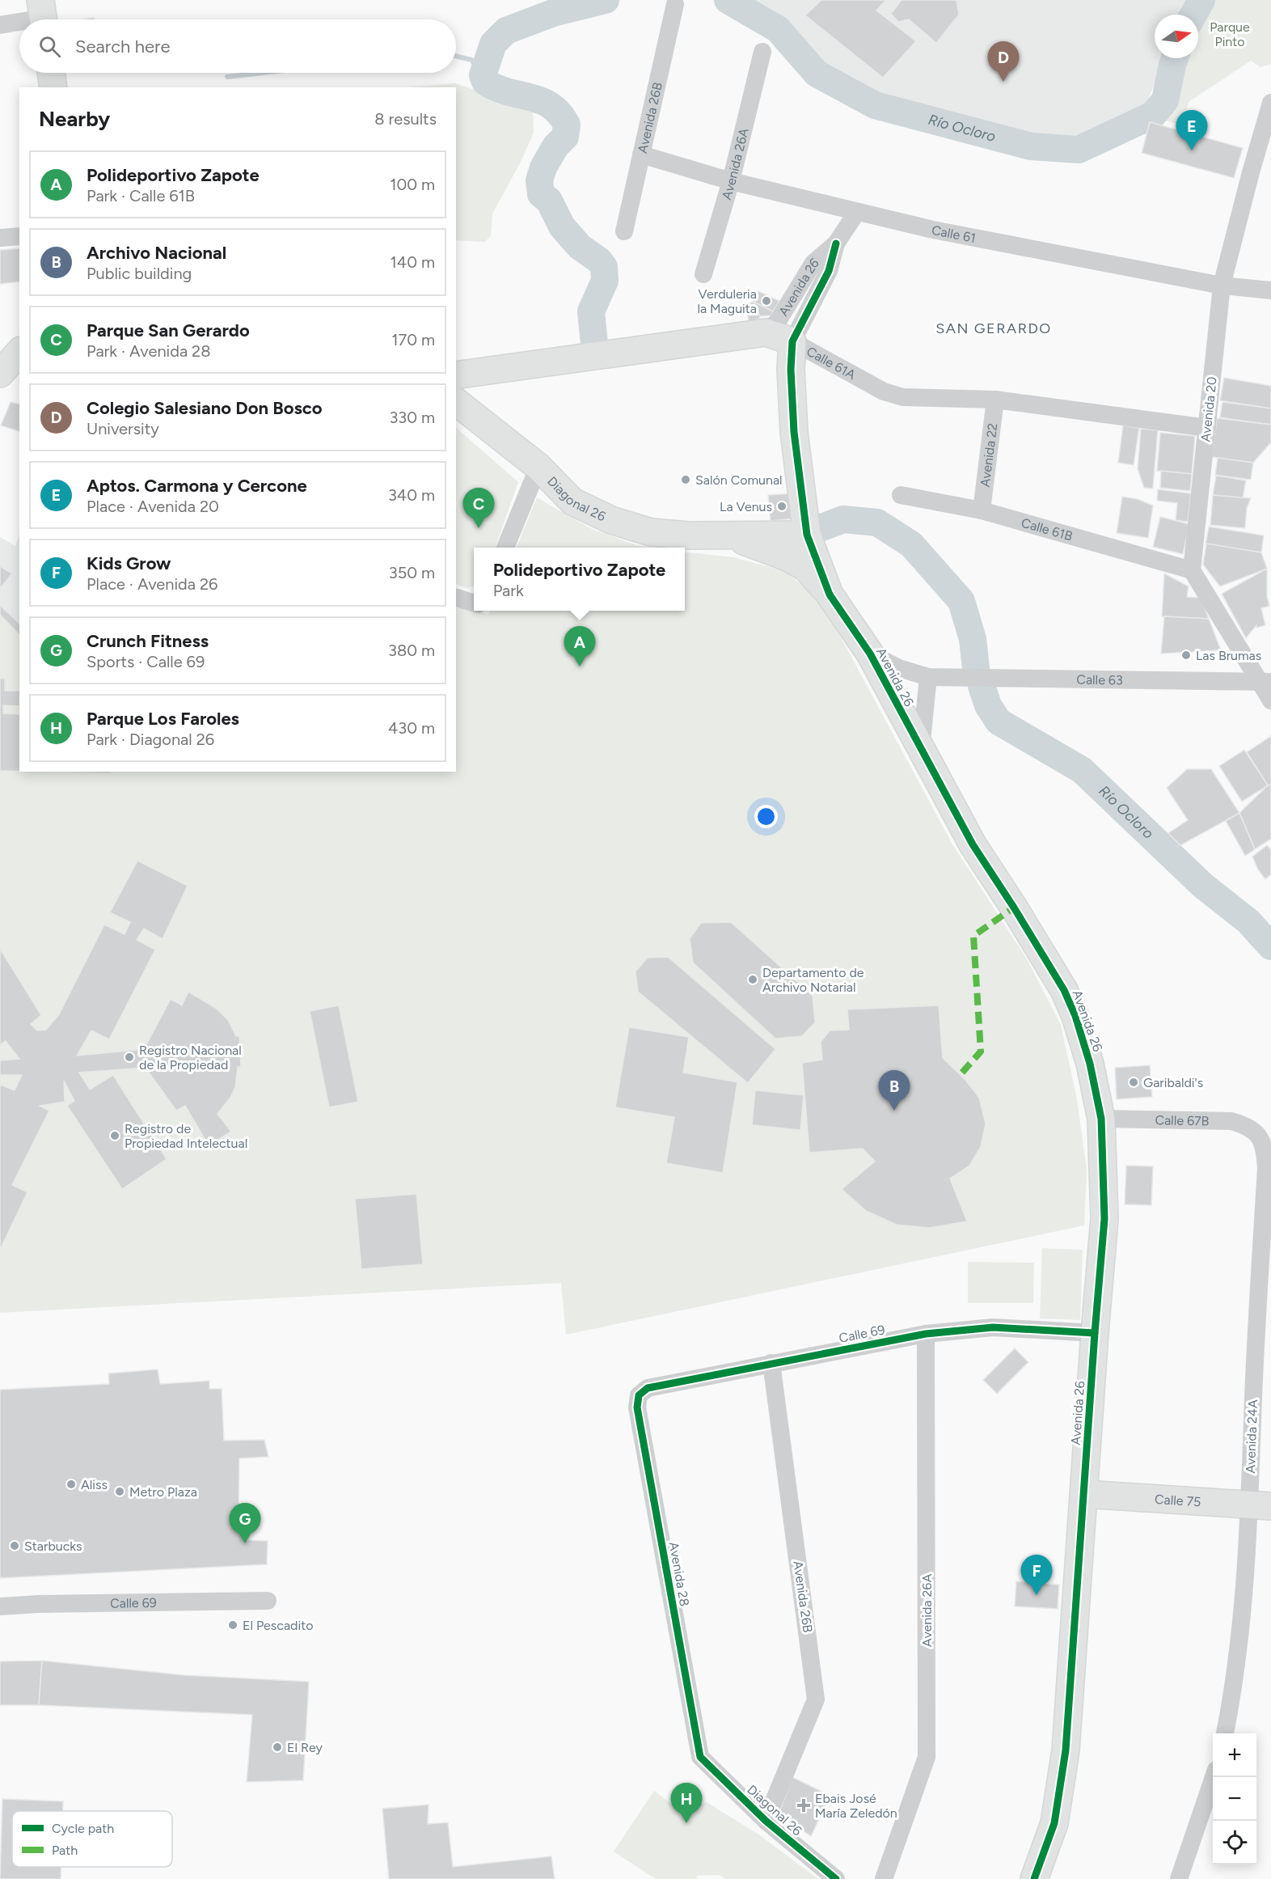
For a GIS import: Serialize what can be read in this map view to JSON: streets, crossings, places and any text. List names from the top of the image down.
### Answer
{
  "streets": {
    "street": [
      "Avenida 26B",
      "Avenida 26A",
      "Calle 61",
      "Avenida 26",
      "Calle 61A",
      "Avenida 20",
      "Avenida 22",
      "Diagonal 26",
      "Calle 61B",
      "Calle 63",
      "Calle 67B",
      "Calle 69",
      "Avenida 24A",
      "Calle 75",
      "Avenida 28"
    ]
  },
  "crossings": [
    ["Avenida 26B", "Calle 61"],
    ["Avenida 26B", "Diagonal 26"],
    ["Avenida 26B", "Calle 69"],
    ["Avenida 26A", "Calle 61"],
    ["Avenida 26A", "Calle 69"],
    ["Calle 61", "Avenida 26"],
    ["Calle 61", "Avenida 20"],
    ["Avenida 26", "Calle 61A"],
    ["Avenida 26", "Diagonal 26"],
    ["Avenida 26", "Calle 63"],
    ["Avenida 26", "Calle 67B"],
    ["Avenida 26", "Calle 69"],
    ["Avenida 26", "Calle 75"],
    ["Calle 61A", "Avenida 20"],
    ["Calle 61A", "Avenida 22"],
    ["Avenida 20", "Calle 61B"],
    ["Avenida 22", "Calle 61B"],
    ["Diagonal 26", "Avenida 28"],
    ["Calle 67B", "Avenida 24A"],
    ["Calle 69", "Avenida 28"],
    ["Avenida 24A", "Calle 75"]
  ],
  "districts": ["SAN GERARDO"],
  "water": ["Río Ocloro"],
  "parks": ["Parque Pinto"],
  "places": {
    "other": [
      "Verduleria la Maguita",
      "Salón Comunal",
      "La Venus",
      "Las Brumas",
      "Departamento de Archivo Notarial",
      "Registro Nacional de la Propiedad",
      "Garibaldi's",
      "Registro de Propiedad Intelectual",
      "Aliss",
      "Metro Plaza",
      "Starbucks",
      "El Pescadito",
      "El Rey"
    ],
    "health": ["Ebais José María Zeledón"]
  },
  "legend": ["Cycle path", "Path"],
  "north": "right",
  "page": {
    "search": "Search here",
    "pins": [
      "D",
      "E",
      "C",
      "A",
      "B",
      "G",
      "F",
      "H"
    ],
    "heading": ["Nearby", "8 results"],
    "list": [
      {
        "mark": "A",
        "name": "Polideportivo Zapote",
        "note": "Park · Calle 61B",
        "value": "100 m"
      },
      {
        "mark": "B",
        "name": "Archivo Nacional",
        "note": "Public building",
        "value": "140 m"
      },
      {
        "mark": "C",
        "name": "Parque San Gerardo",
        "note": "Park · Avenida 28",
        "value": "170 m"
      },
      {
        "mark": "D",
        "name": "Colegio Salesiano Don Bosco",
        "note": "University",
        "value": "330 m"
      },
      {
        "mark": "E",
        "name": "Aptos. Carmona y Cercone",
        "note": "Place · Avenida 20",
        "value": "340 m"
      },
      {
        "mark": "F",
        "name": "Kids Grow",
        "note": "Place · Avenida 26",
        "value": "350 m"
      },
      {
        "mark": "G",
        "name": "Crunch Fitness",
        "note": "Sports · Calle 69",
        "value": "380 m"
      },
      {
        "mark": "H",
        "name": "Parque Los Faroles",
        "note": "Park · Diagonal 26",
        "value": "430 m"
      }
    ],
    "popup": ["Polideportivo Zapote", "Park"],
    "map_buttons": ["+", "−"]
  }
}
